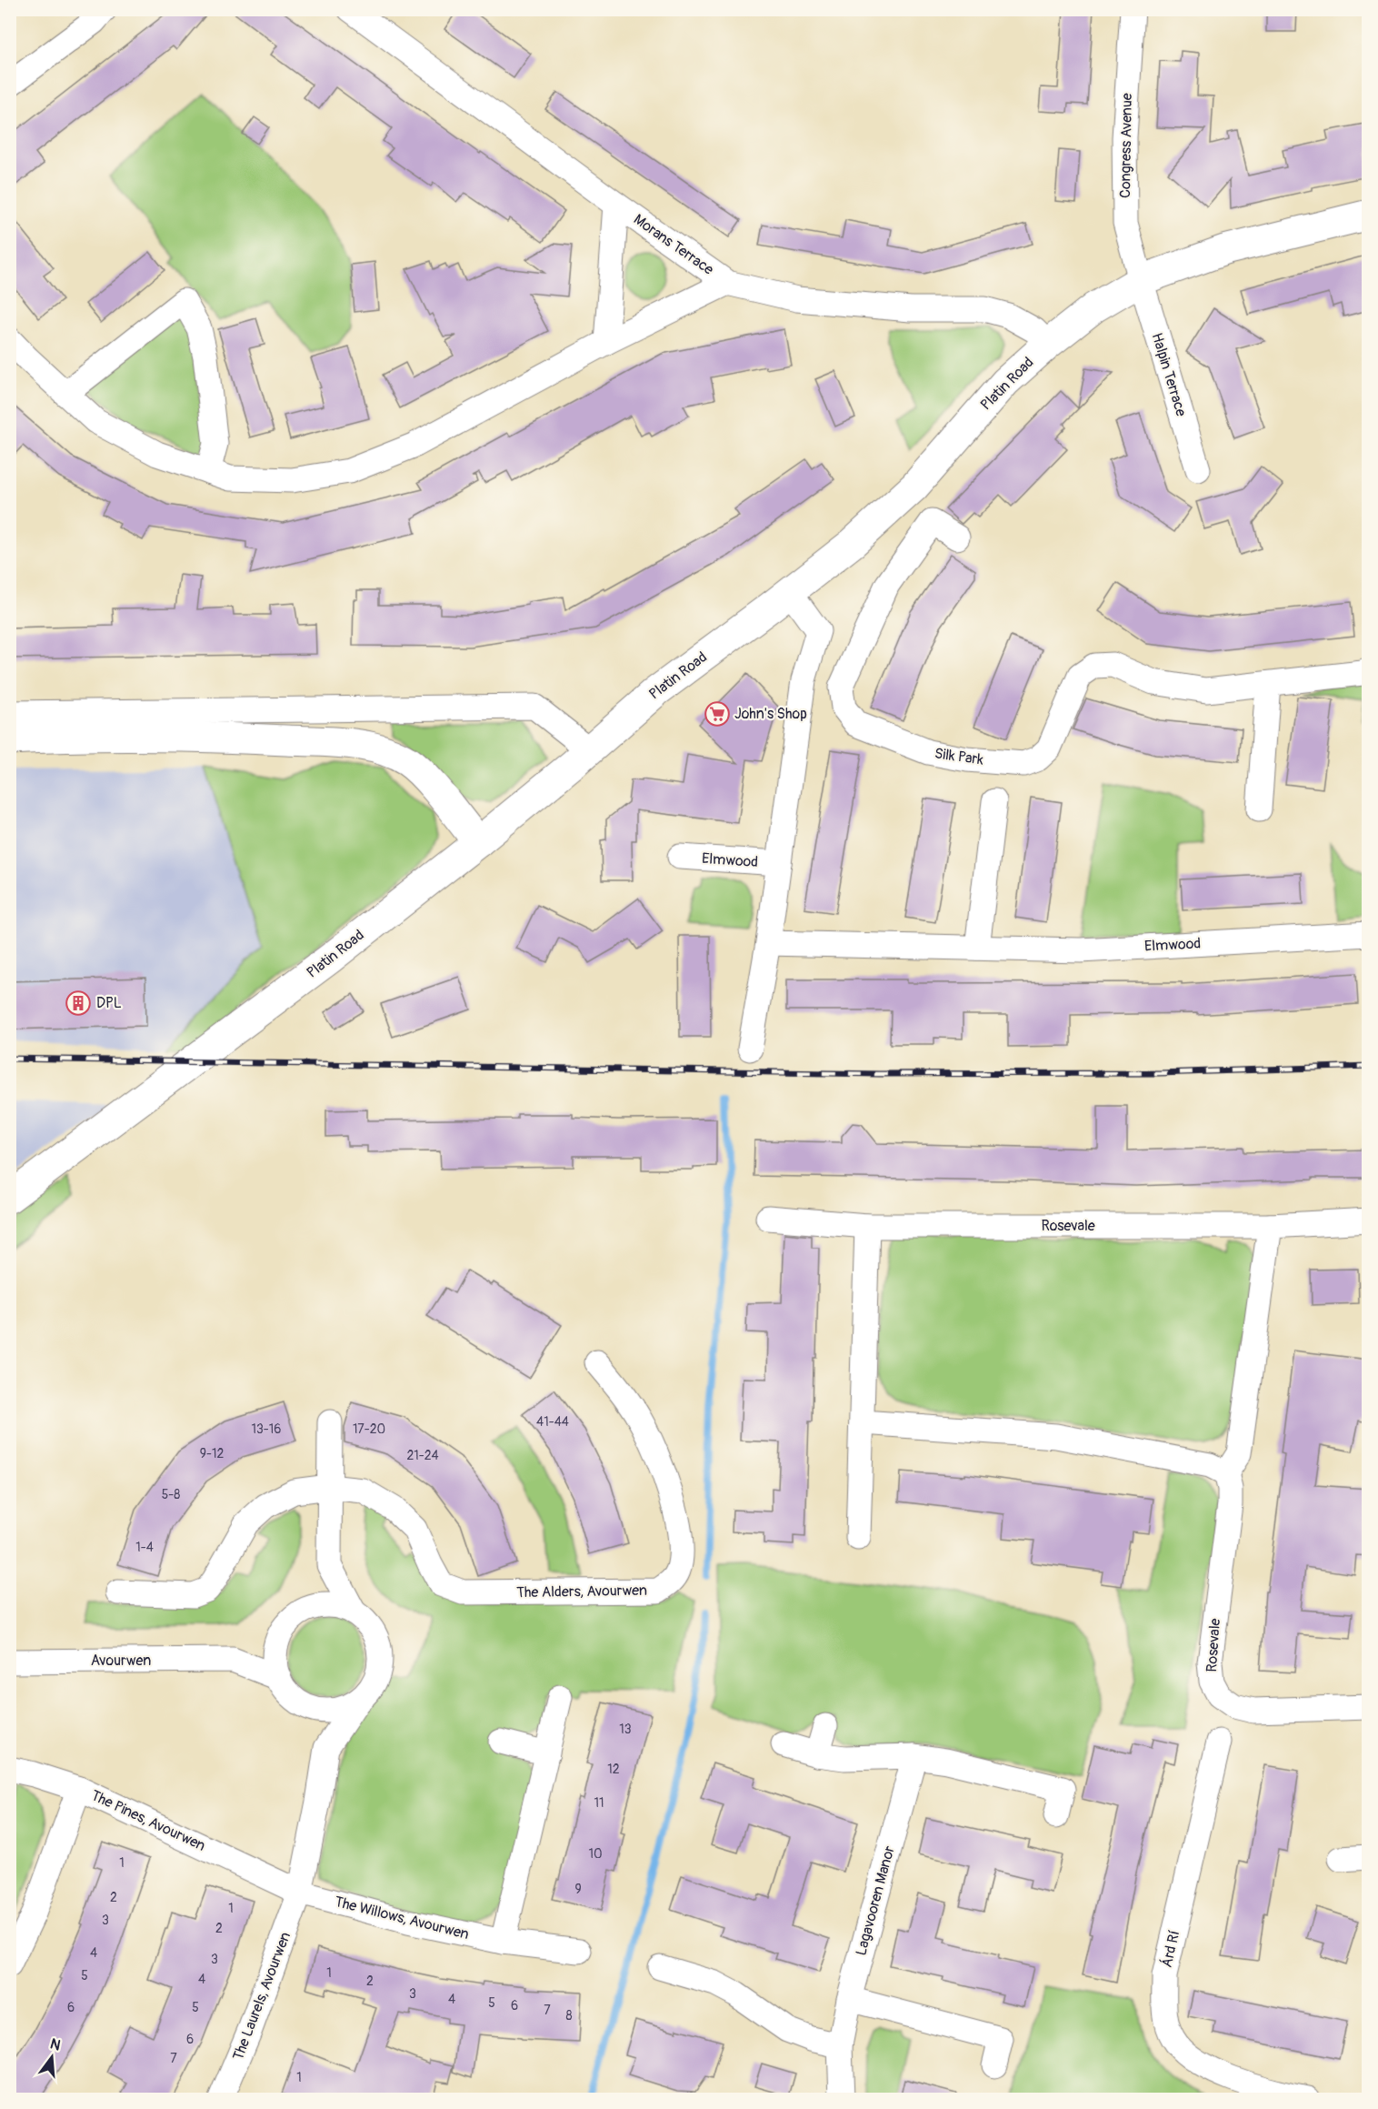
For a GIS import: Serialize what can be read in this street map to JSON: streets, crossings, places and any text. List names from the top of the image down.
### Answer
{
  "streets": {
    "main road": ["Platin Road"],
    "street": [
      "Congress Avenue",
      "Morans Terrace",
      "Halpin Terrace",
      "Silk Park",
      "Elmwood",
      "Rosevale",
      "The Alders, Avourwen",
      "Avourwen",
      "The Pines, Avourwen",
      "Lagavooren Manor",
      "The Willows, Avourwen",
      "Árd Rí",
      "The Laurels, Avourwen"
    ]
  },
  "crossings": [
    ["Congress Avenue", "Halpin Terrace"],
    ["Congress Avenue", "Platin Road"],
    ["Morans Terrace", "Platin Road"],
    ["Halpin Terrace", "Platin Road"],
    ["Platin Road", "Elmwood"],
    ["The Pines, Avourwen", "The Willows, Avourwen"],
    ["The Pines, Avourwen", "The Laurels, Avourwen"],
    ["The Willows, Avourwen", "The Laurels, Avourwen"]
  ],
  "places": {
    "supermarket": ["John's Shop"],
    "building": ["DPL"]
  },
  "house_numbers": [
    "41-44",
    "13-16",
    "17-20",
    "9-12",
    "21-24",
    "5-8",
    "1-4",
    "13",
    "12",
    "11",
    "10",
    "1",
    "9",
    "2",
    "1",
    "3",
    "2",
    "4",
    "3",
    "1",
    "5",
    "4",
    "2",
    "3",
    "4",
    "5",
    "6",
    "6",
    "5",
    "7",
    "8",
    "6",
    "7",
    "1"
  ],
  "north": "top"
}
